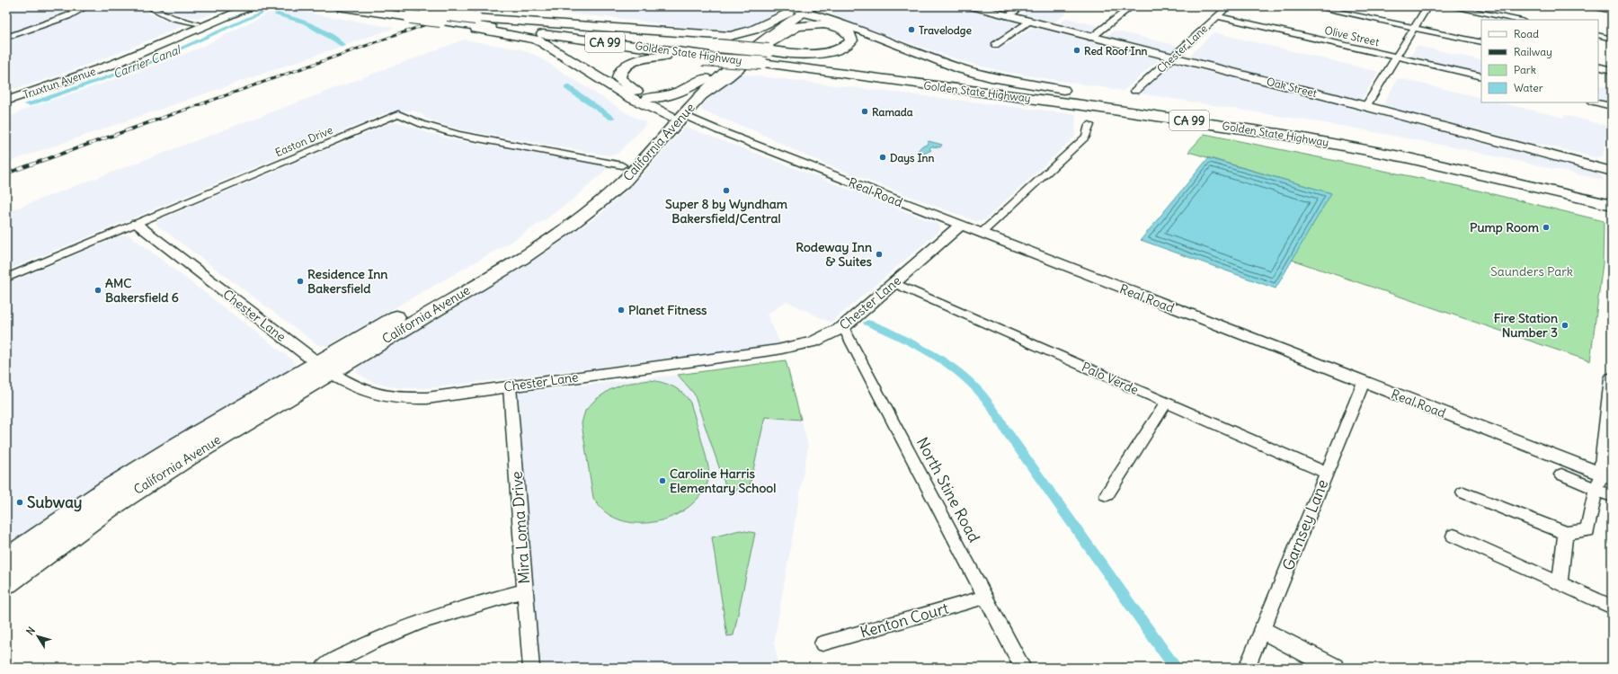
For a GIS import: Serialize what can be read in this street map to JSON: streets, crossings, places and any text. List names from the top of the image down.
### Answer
{
  "streets": {
    "highway": ["CA 99", "Golden State Highway"],
    "main road": ["Truxtun Avenue", "Oak Street", "California Avenue"],
    "street": [
      "Olive Street",
      "Chester Lane",
      "Easton Drive",
      "Real Road",
      "Palo Verde",
      "North Stine Road",
      "Garnsey Lane",
      "Mira Loma Drive",
      "Kenton Court"
    ]
  },
  "crossings": [
    ["Olive Street", "Chester Lane"],
    ["Chester Lane", "Oak Street"],
    ["Chester Lane", "Easton Drive"],
    ["Chester Lane", "California Avenue"],
    ["Chester Lane", "Real Road"],
    ["Chester Lane", "Palo Verde"],
    ["Chester Lane", "North Stine Road"],
    ["Chester Lane", "Mira Loma Drive"],
    ["Easton Drive", "California Avenue"],
    ["California Avenue", "Real Road"],
    ["Real Road", "Garnsey Lane"],
    ["Palo Verde", "Garnsey Lane"],
    ["North Stine Road", "Kenton Court"]
  ],
  "water": ["Carrier Canal"],
  "parks": ["Saunders Park"],
  "places": [
    "Travelodge",
    "Red Roof Inn",
    "Ramada",
    "Days Inn",
    "Super 8 by Wyndham Bakersfield/Central",
    "Pump Room",
    "Rodeway Inn & Suites",
    "Residence Inn Bakersfield",
    "AMC Bakersfield 6",
    "Planet Fitness",
    "Fire Station Number 3",
    "Caroline Harris Elementary School",
    "Subway"
  ],
  "legend": [
    "Road",
    "Railway",
    "Park",
    "Water"
  ],
  "north": "top left"
}
